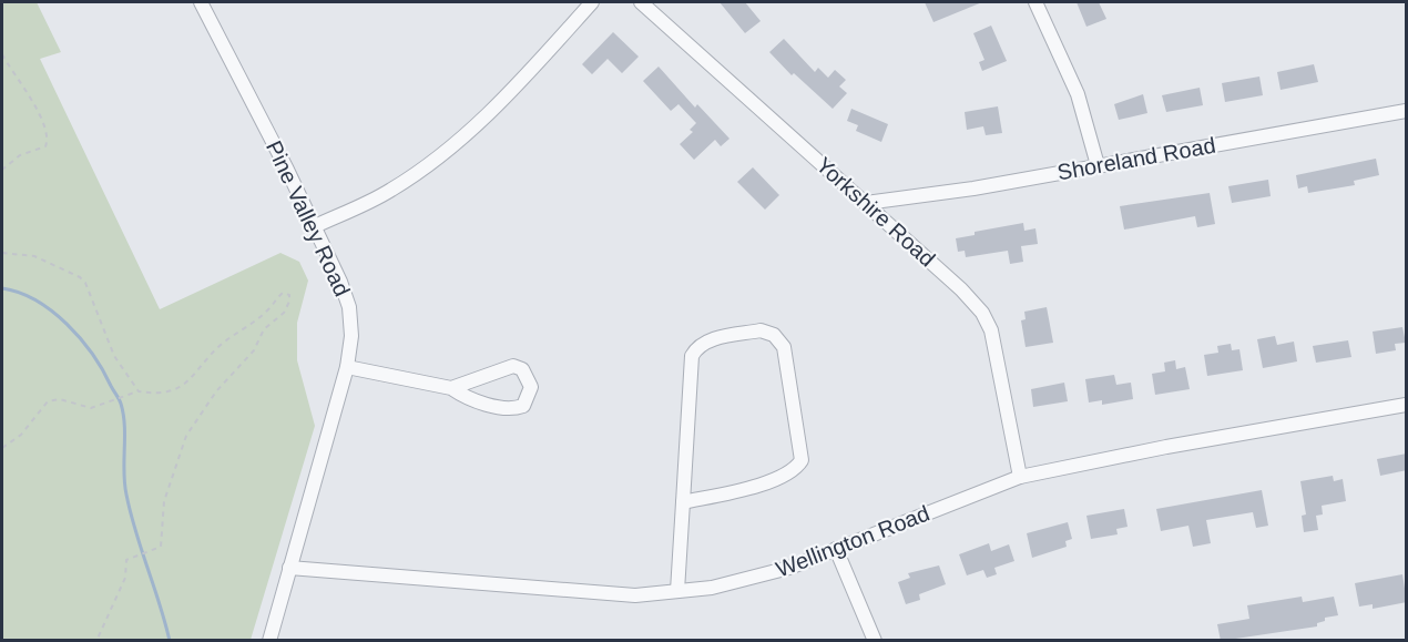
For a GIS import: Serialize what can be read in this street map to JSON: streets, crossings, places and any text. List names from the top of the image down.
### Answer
{
  "streets": {
    "street": [
      "Shoreland Road",
      "Yorkshire Road",
      "Pine Valley Road",
      "Wellington Road"
    ]
  },
  "crossings": [
    ["Shoreland Road", "Yorkshire Road"],
    ["Yorkshire Road", "Wellington Road"],
    ["Pine Valley Road", "Wellington Road"]
  ]
}
